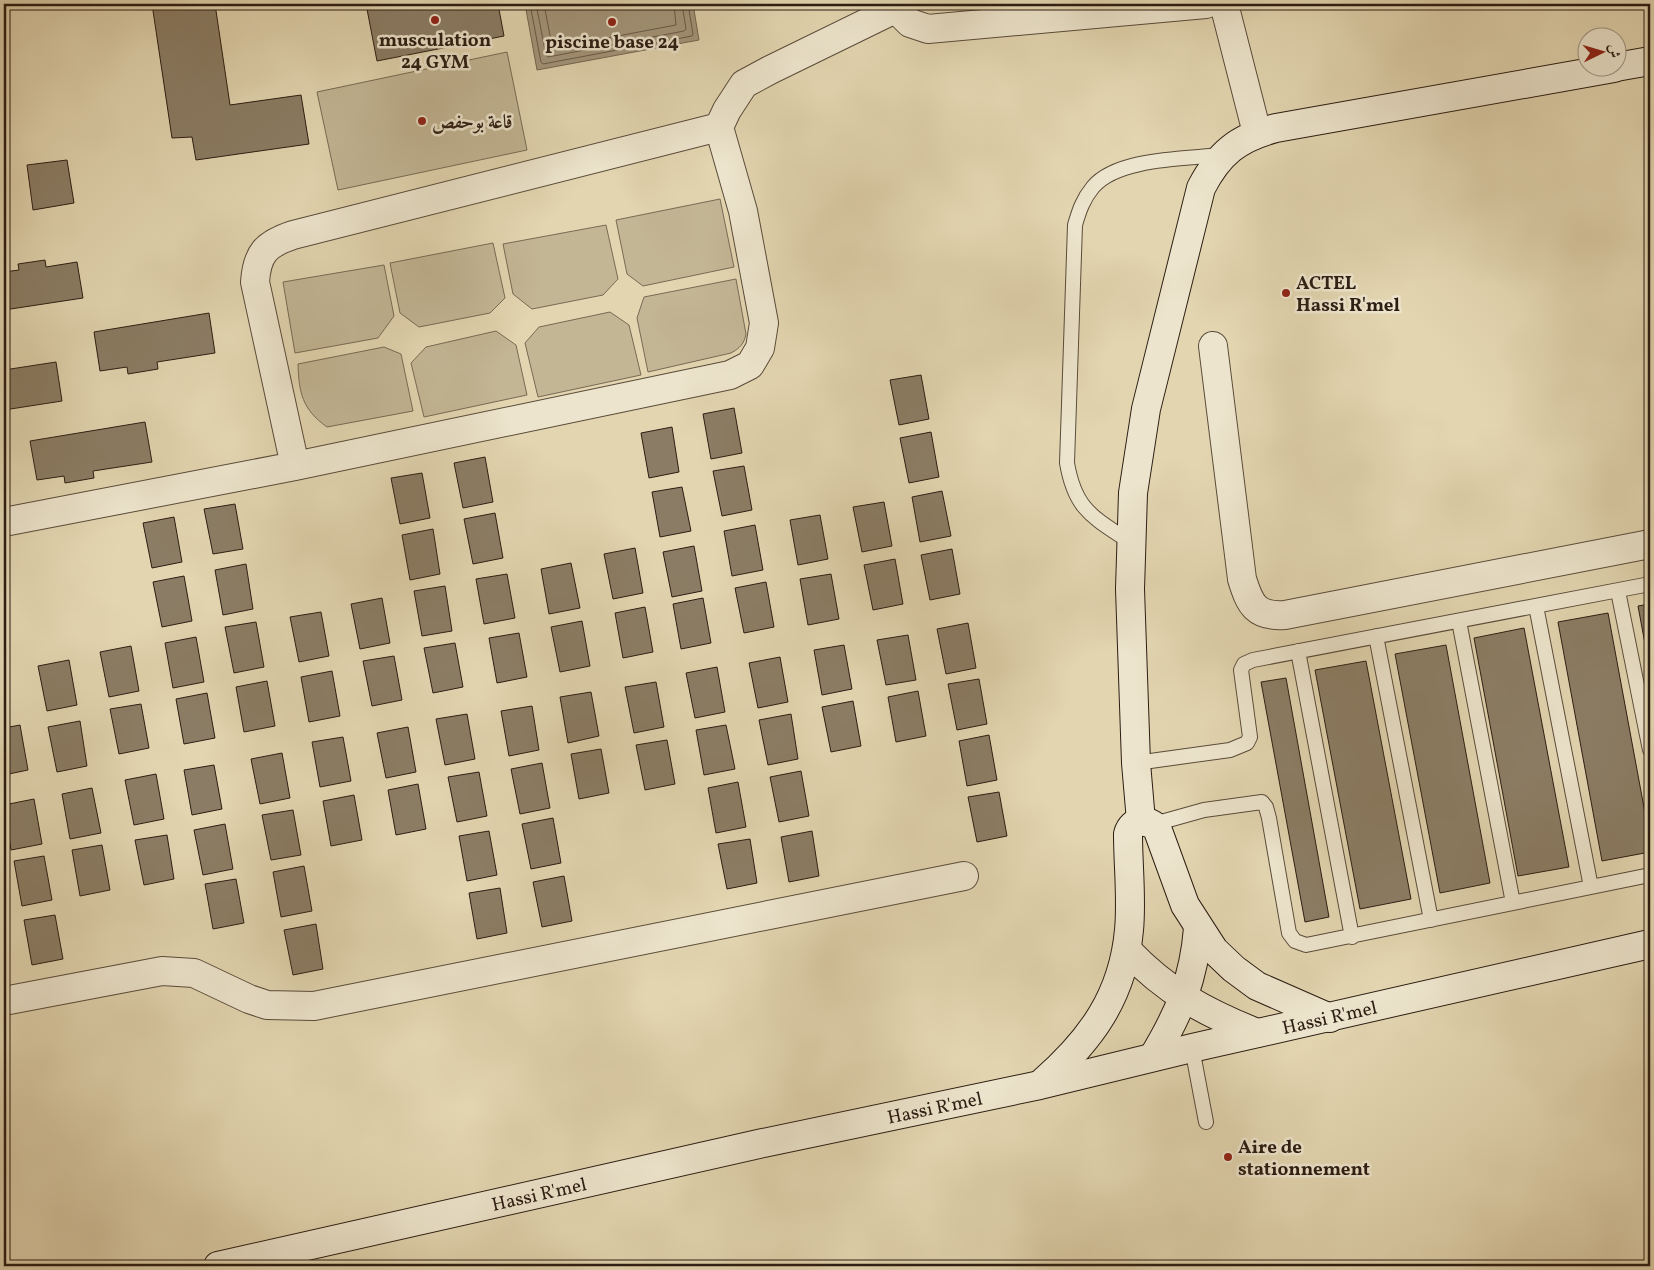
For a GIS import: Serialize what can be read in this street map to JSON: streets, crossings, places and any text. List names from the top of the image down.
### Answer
{
  "streets": {
    "street": ["Hassi R'mel"]
  },
  "places": [
    "musculation 24 GYM",
    "piscine base 24",
    "قاعة بوحفص",
    "ACTEL Hassi R'mel",
    "Aire de stationnement"
  ],
  "north": "right"
}
